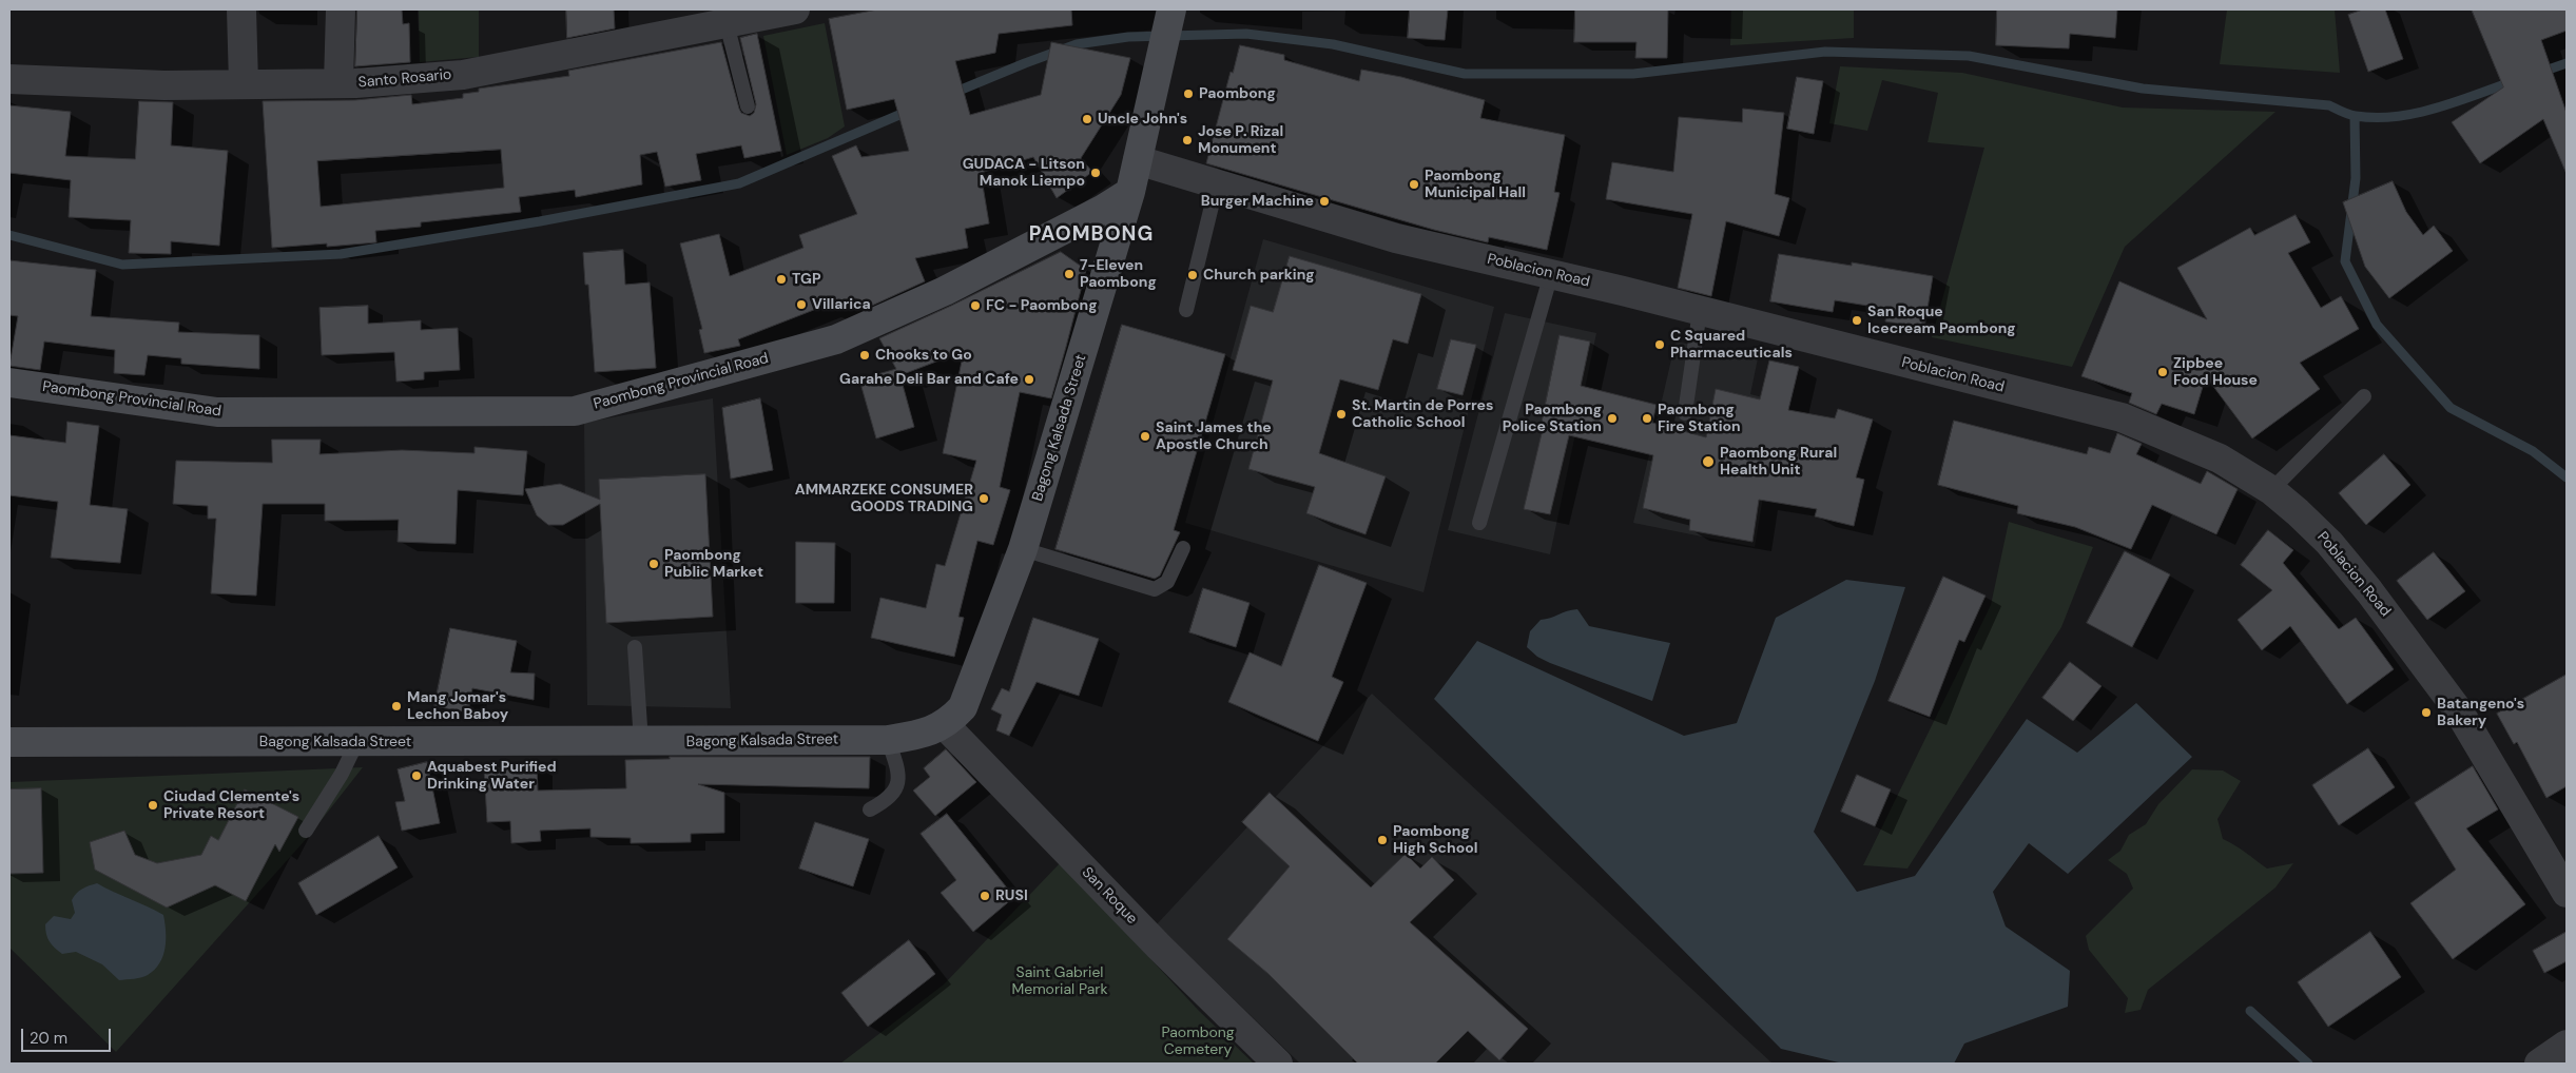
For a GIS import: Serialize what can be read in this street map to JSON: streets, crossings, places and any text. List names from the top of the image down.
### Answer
{
  "streets": {
    "main road": ["Paombong Provincial Road", "Bagong Kalsada Street"],
    "street": ["Santo Rosario", "Poblacion Road", "San Roque"]
  },
  "crossings": [
    ["Paombong Provincial Road", "Bagong Kalsada Street"],
    ["Bagong Kalsada Street", "San Roque"]
  ],
  "districts": ["PAOMBONG"],
  "parks": ["Saint Gabriel Memorial Park", "Paombong Cemetery"],
  "places": [
    "Paombong",
    "Uncle John's",
    "Jose P. Rizal Monument",
    "GUDACA - Litson Manok Liempo",
    "Paombong Municipal Hall",
    "Burger Machine",
    "7-Eleven Paombong",
    "Church parking",
    "TGP",
    "Villarica",
    "FC - Paombong",
    "San Roque Icecream Paombong",
    "C Squared Pharmaceuticals",
    "Chooks to Go",
    "Zipbee Food House",
    "Garahe Deli Bar and Cafe",
    "St. Martin de Porres Catholic School",
    "Paombong Police Station",
    "Paombong Fire Station",
    "Saint James the Apostle Church",
    "Paombong Rural Health Unit",
    "AMMARZEKE CONSUMER GOODS TRADING",
    "Paombong Public Market",
    "Mang Jomar's Lechon Baboy",
    "Batangeno's Bakery",
    "Aquabest Purified Drinking Water",
    "Ciudad Clemente's Private Resort",
    "Paombong High School",
    "RUSI"
  ],
  "scale_bar": "20 m"
}
